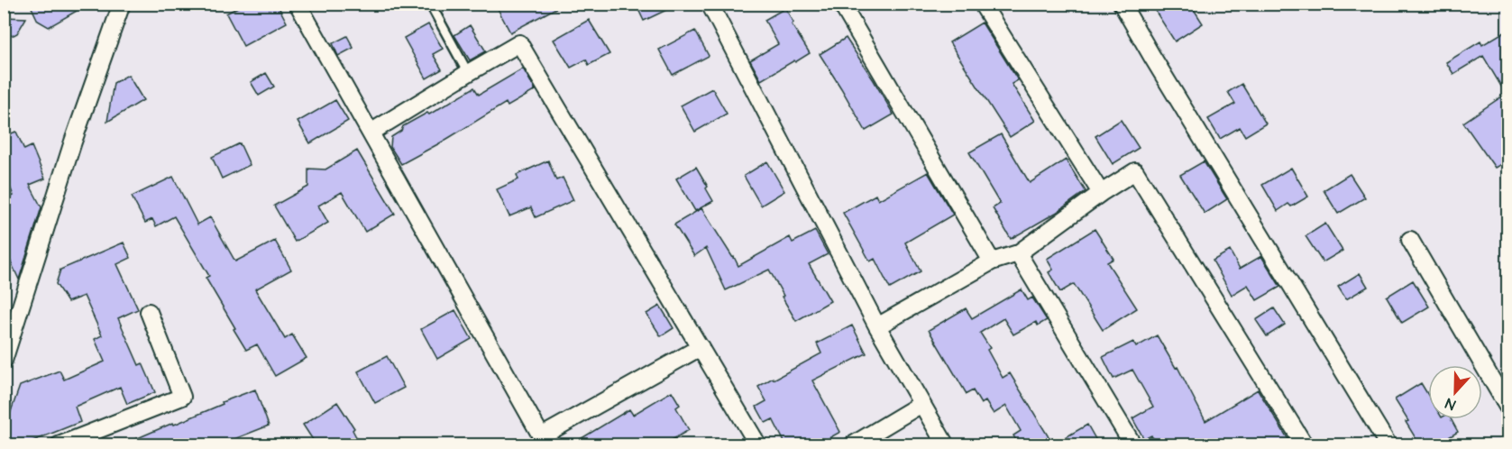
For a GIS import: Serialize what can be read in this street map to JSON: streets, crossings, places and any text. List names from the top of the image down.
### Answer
{
  "north": "bottom"
}
